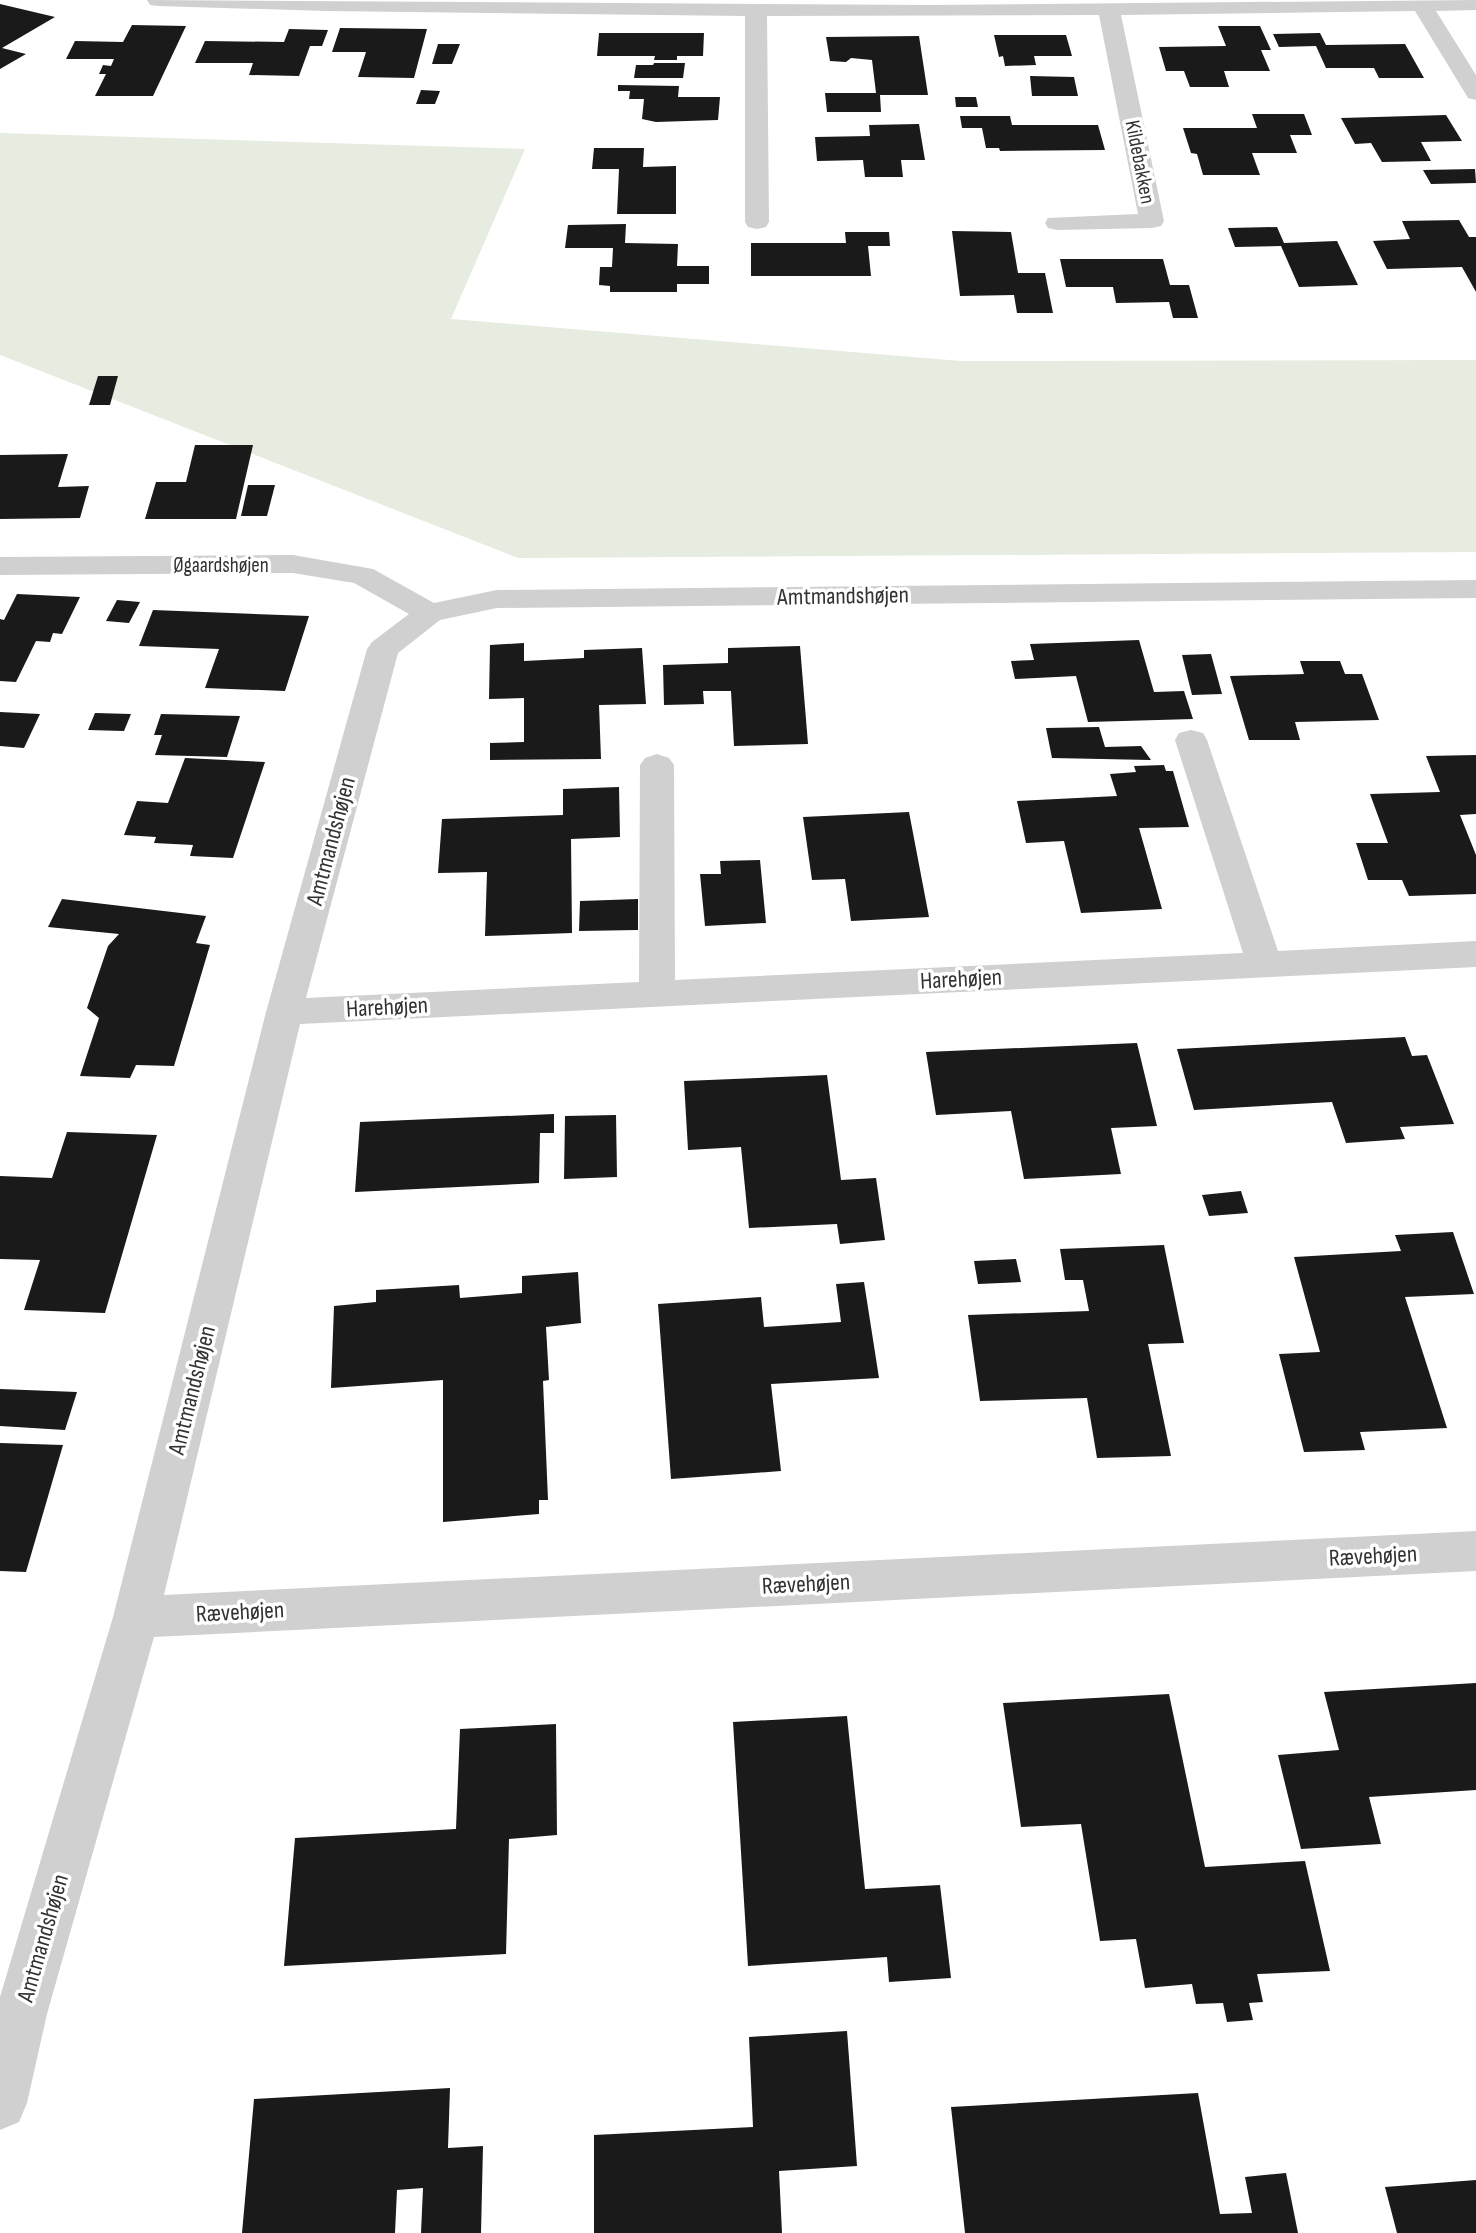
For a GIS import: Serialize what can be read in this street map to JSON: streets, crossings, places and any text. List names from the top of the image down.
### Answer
{
  "streets": {
    "street": [
      "Kildebakken",
      "Øgaardshøjen",
      "Amtmandshøjen",
      "Harehøjen",
      "Rævehøjen"
    ]
  },
  "crossings": [
    ["Øgaardshøjen", "Amtmandshøjen"],
    ["Amtmandshøjen", "Harehøjen"],
    ["Amtmandshøjen", "Rævehøjen"]
  ]
}
